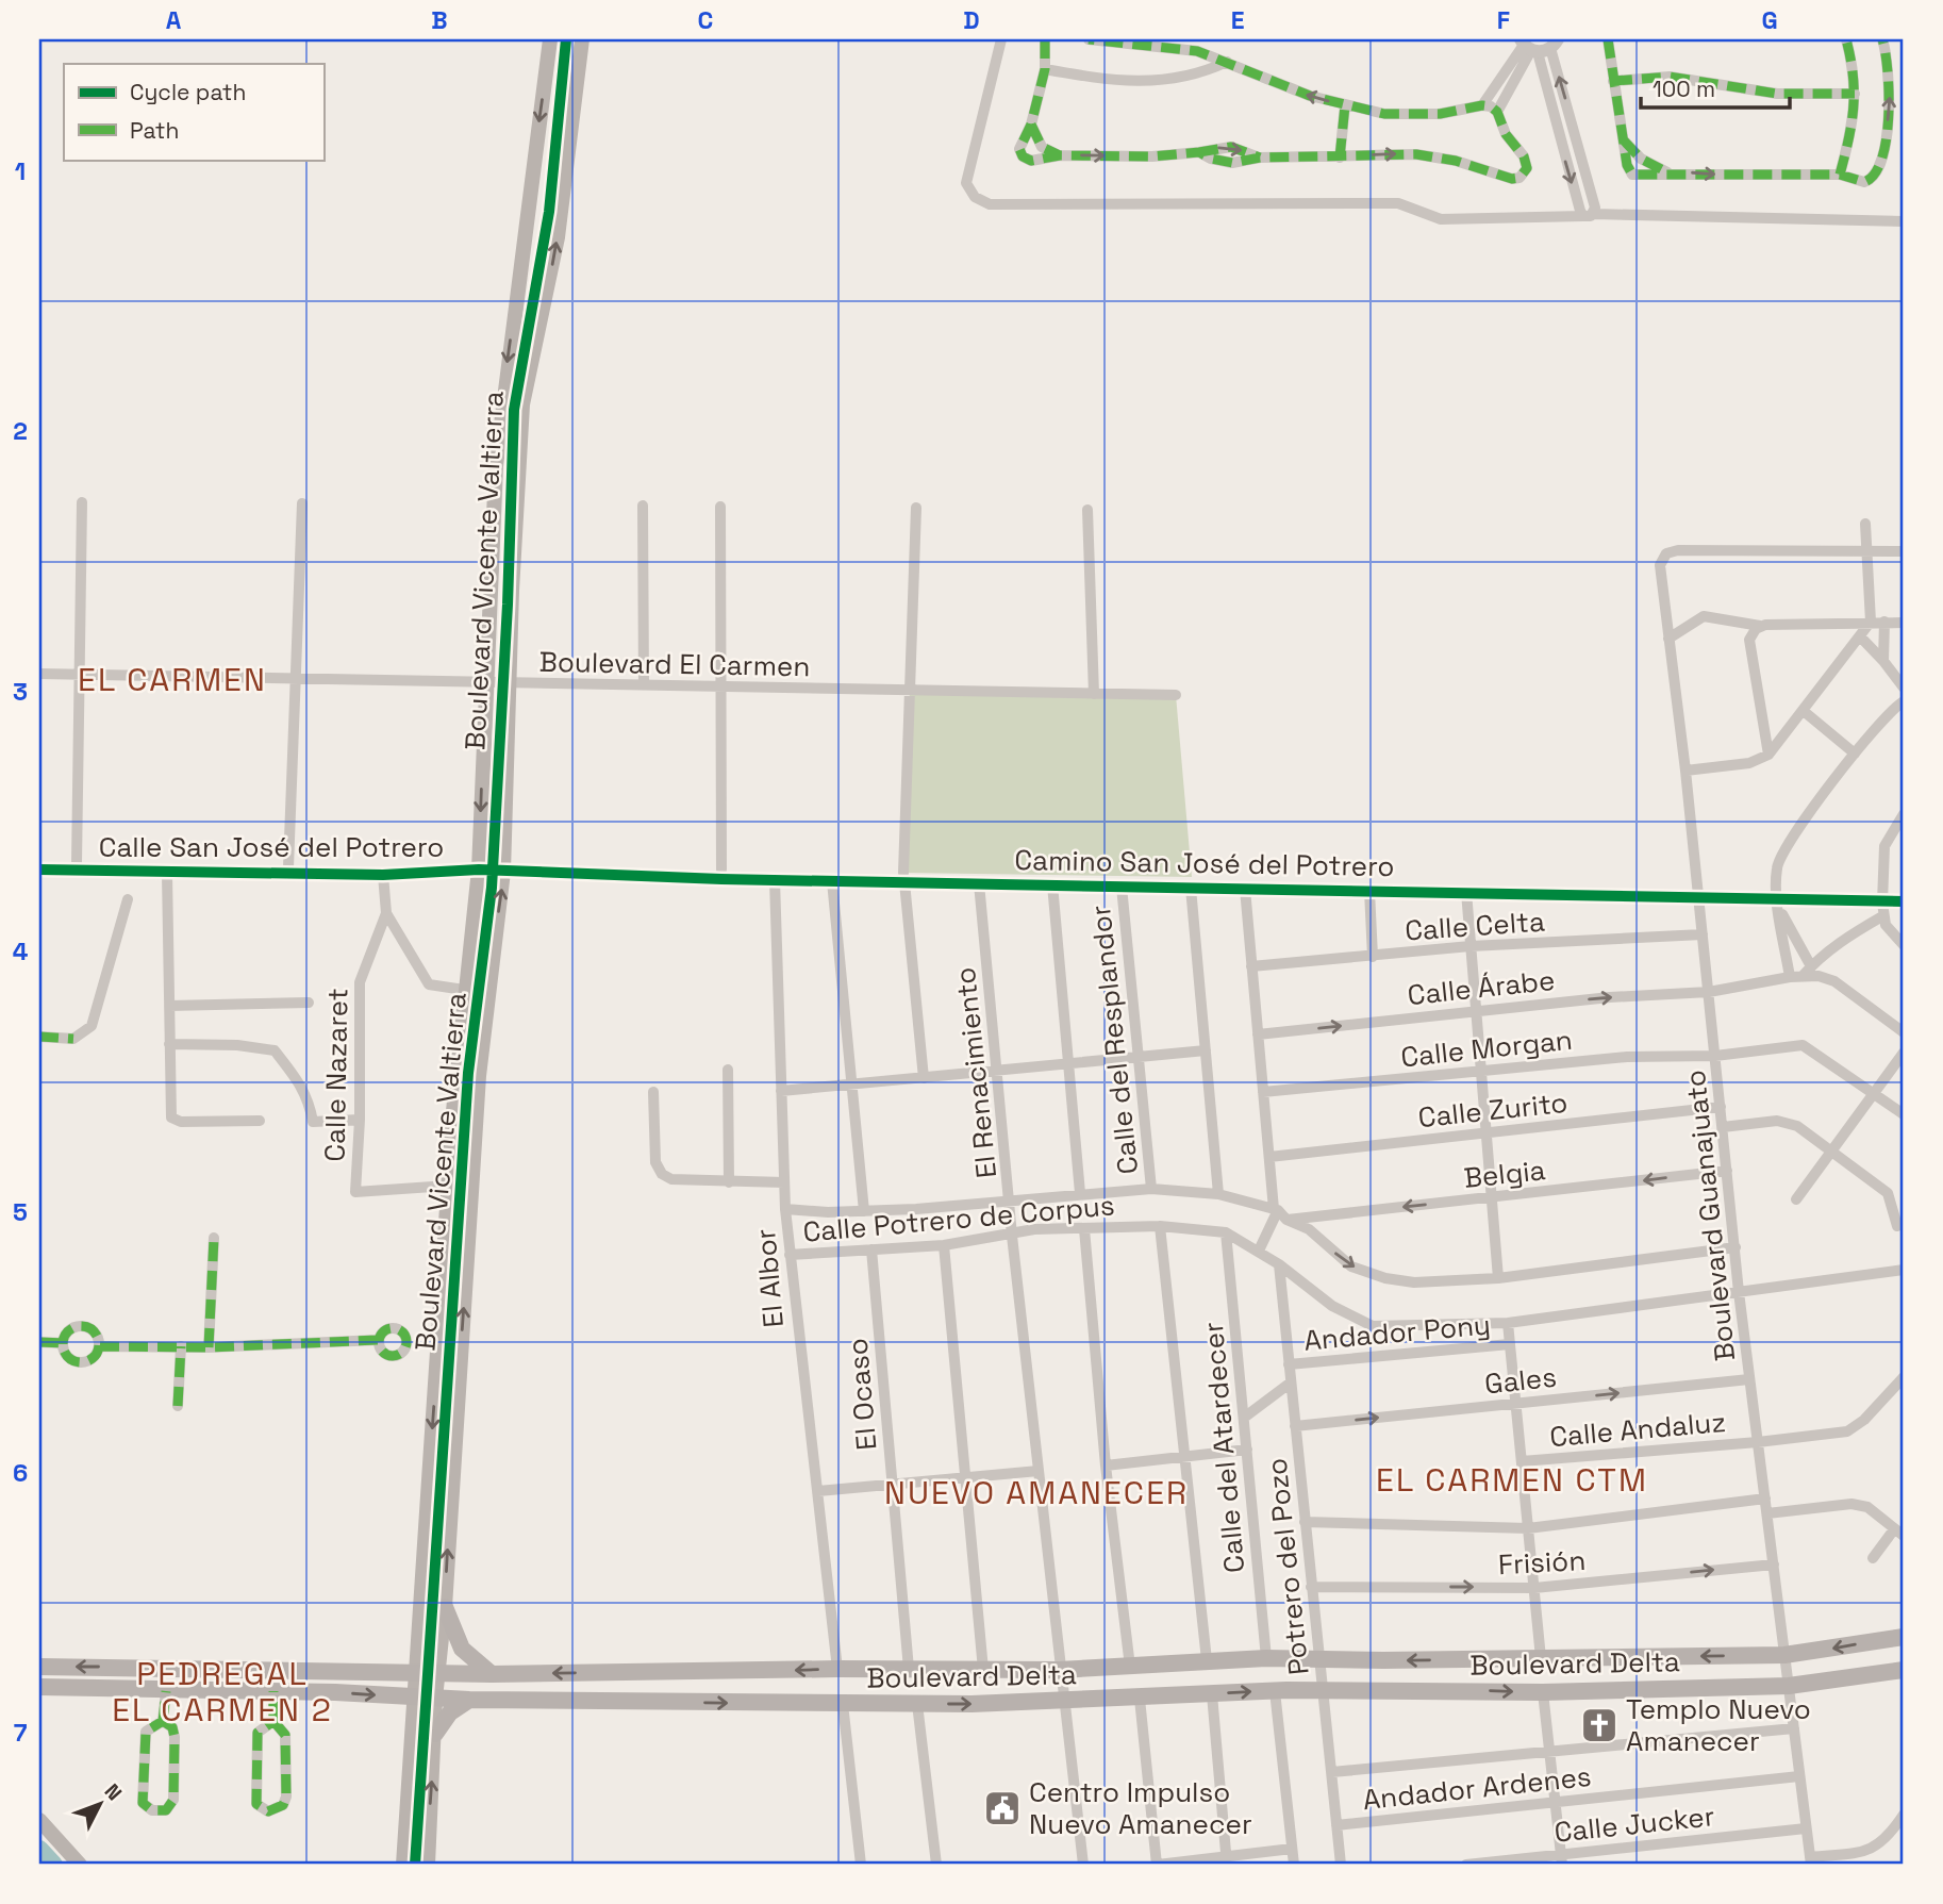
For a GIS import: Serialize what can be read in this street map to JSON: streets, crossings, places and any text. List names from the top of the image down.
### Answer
{
  "streets": {
    "main road": ["Boulevard Vicente Valtierra", "Boulevard Delta"],
    "street": [
      "Boulevard El Carmen",
      "Calle San José del Potrero",
      "Camino San José del Potrero",
      "Calle Celta",
      "Calle Árabe",
      "Calle del Resplandor",
      "Calle Morgan",
      "El Renacimiento",
      "Calle Nazaret",
      "Calle Zurito",
      "Belgia",
      "Boulevard Guanajuato",
      "Calle Potrero de Corpus",
      "El Albor",
      "Andador Pony",
      "Gales",
      "El Ocaso",
      "Calle Andaluz",
      "Calle del Atardecer",
      "Frisión",
      "Potrero del Pozo",
      "Andador Ardenes",
      "Calle Jucker"
    ]
  },
  "crossings": [
    ["Boulevard Vicente Valtierra", "Boulevard El Carmen"],
    ["Boulevard Vicente Valtierra", "Calle San José del Potrero"],
    ["Boulevard Vicente Valtierra", "Camino San José del Potrero"],
    ["Boulevard Vicente Valtierra", "Calle Nazaret"],
    ["Boulevard Vicente Valtierra", "Boulevard Delta"],
    ["Calle San José del Potrero", "Camino San José del Potrero"],
    ["Calle San José del Potrero", "Calle Nazaret"],
    ["Camino San José del Potrero", "Calle del Resplandor"],
    ["Camino San José del Potrero", "El Renacimiento"],
    ["Camino San José del Potrero", "Boulevard Guanajuato"],
    ["Camino San José del Potrero", "El Albor"],
    ["Calle Celta", "Boulevard Guanajuato"],
    ["Calle Árabe", "Boulevard Guanajuato"],
    ["Calle Morgan", "Boulevard Guanajuato"],
    ["El Renacimiento", "Calle Potrero de Corpus"],
    ["El Renacimiento", "Boulevard Delta"],
    ["Calle Zurito", "Boulevard Guanajuato"],
    ["Belgia", "Boulevard Guanajuato"],
    ["Boulevard Guanajuato", "Calle Potrero de Corpus"],
    ["Boulevard Guanajuato", "Gales"],
    ["Boulevard Guanajuato", "Calle Andaluz"],
    ["Boulevard Guanajuato", "Frisión"],
    ["Boulevard Guanajuato", "Boulevard Delta"],
    ["Boulevard Guanajuato", "Andador Ardenes"],
    ["Boulevard Guanajuato", "Calle Jucker"],
    ["Calle Potrero de Corpus", "El Albor"],
    ["Calle Potrero de Corpus", "El Ocaso"],
    ["Calle Potrero de Corpus", "Calle del Atardecer"],
    ["Calle Potrero de Corpus", "Potrero del Pozo"],
    ["El Albor", "Boulevard Delta"],
    ["Andador Pony", "Potrero del Pozo"],
    ["Gales", "Potrero del Pozo"],
    ["El Ocaso", "Boulevard Delta"],
    ["Calle del Atardecer", "Boulevard Delta"],
    ["Frisión", "Potrero del Pozo"],
    ["Potrero del Pozo", "Boulevard Delta"],
    ["Potrero del Pozo", "Andador Ardenes"]
  ],
  "one_way": ["Calle Árabe", "Gales"],
  "districts": [
    "EL CARMEN",
    "EL CARMEN CTM",
    "NUEVO AMANECER",
    "PEDREGAL EL CARMEN 2"
  ],
  "places": {
    "church": ["Templo Nuevo Amanecer"],
    "public building": ["Centro Impulso Nuevo Amanecer"]
  },
  "legend": ["Cycle path", "Path"],
  "scale_bar": "100 m",
  "north": "top right",
  "grid": {
    "columns": [
      "A",
      "B",
      "C",
      "D",
      "E",
      "F",
      "G"
    ],
    "rows": [
      "1",
      "2",
      "3",
      "4",
      "5",
      "6",
      "7"
    ]
  }
}
